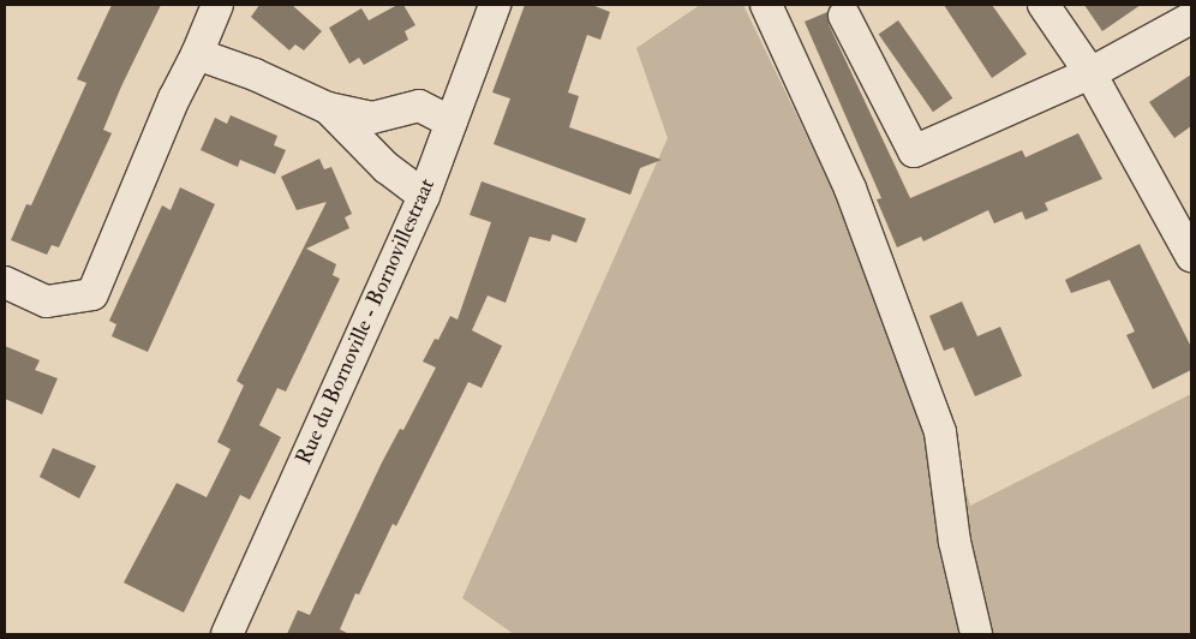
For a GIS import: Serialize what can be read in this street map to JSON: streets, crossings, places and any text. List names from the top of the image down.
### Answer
{
  "streets": {
    "street": ["Rue du Bornoville - Bornovillestraat"]
  }
}
